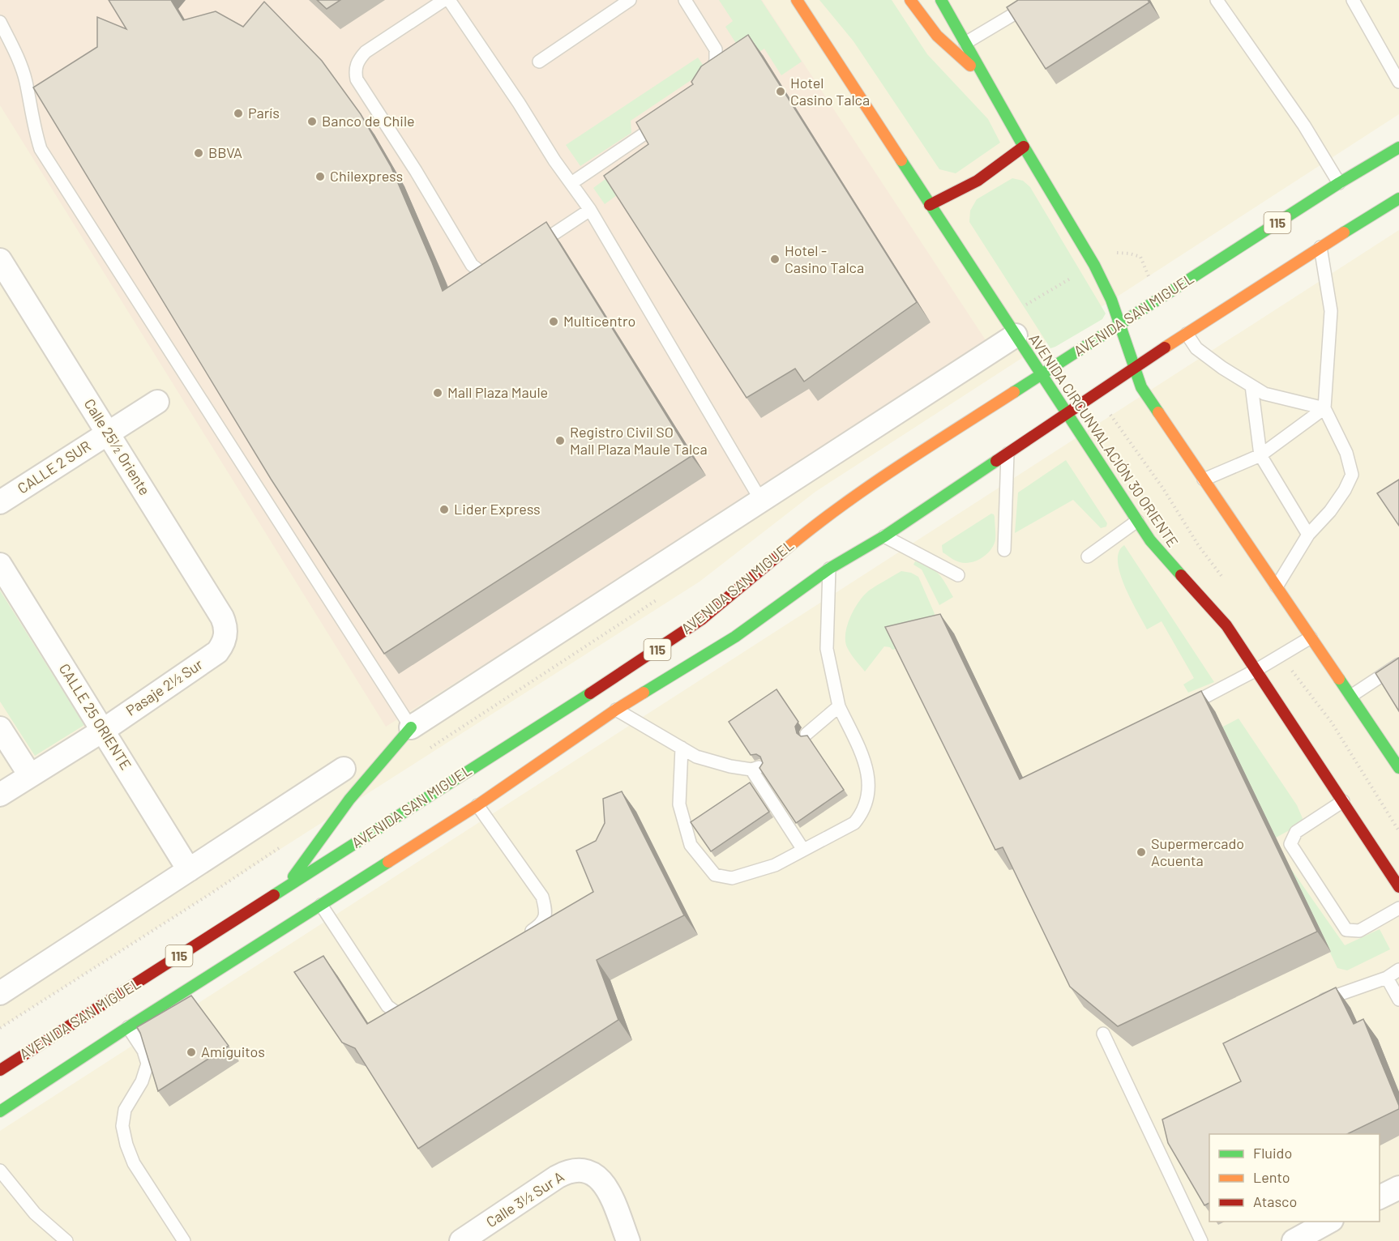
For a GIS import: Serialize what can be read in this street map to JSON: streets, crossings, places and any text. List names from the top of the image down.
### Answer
{
  "streets": {
    "main road": ["115", "AVENIDA SAN MIGUEL", "AVENIDA CIRCUNVALACIÓN 30 ORIENTE"],
    "street": [
      "Calle 25½ Oriente",
      "CALLE 2 SUR",
      "Pasaje 2½ Sur",
      "CALLE 25 ORIENTE",
      "Calle 3½ Sur A"
    ]
  },
  "crossings": [
    ["115", "AVENIDA CIRCUNVALACIÓN 30 ORIENTE"],
    ["AVENIDA SAN MIGUEL", "AVENIDA CIRCUNVALACIÓN 30 ORIENTE"],
    ["Calle 25½ Oriente", "CALLE 2 SUR"],
    ["Calle 25½ Oriente", "Pasaje 2½ Sur"],
    ["Pasaje 2½ Sur", "CALLE 25 ORIENTE"]
  ],
  "places": [
    "Hotel Casino Talca",
    "París",
    "Banco de Chile",
    "BBVA",
    "Chilexpress",
    "Hotel - Casino Talca",
    "Multicentro",
    "Mall Plaza Maule",
    "Registro Civil SO Mall Plaza Maule Talca",
    "Lider Express",
    "Supermercado Acuenta",
    "Amiguitos"
  ],
  "legend": ["Fluido", "Lento", "Atasco"]
}
